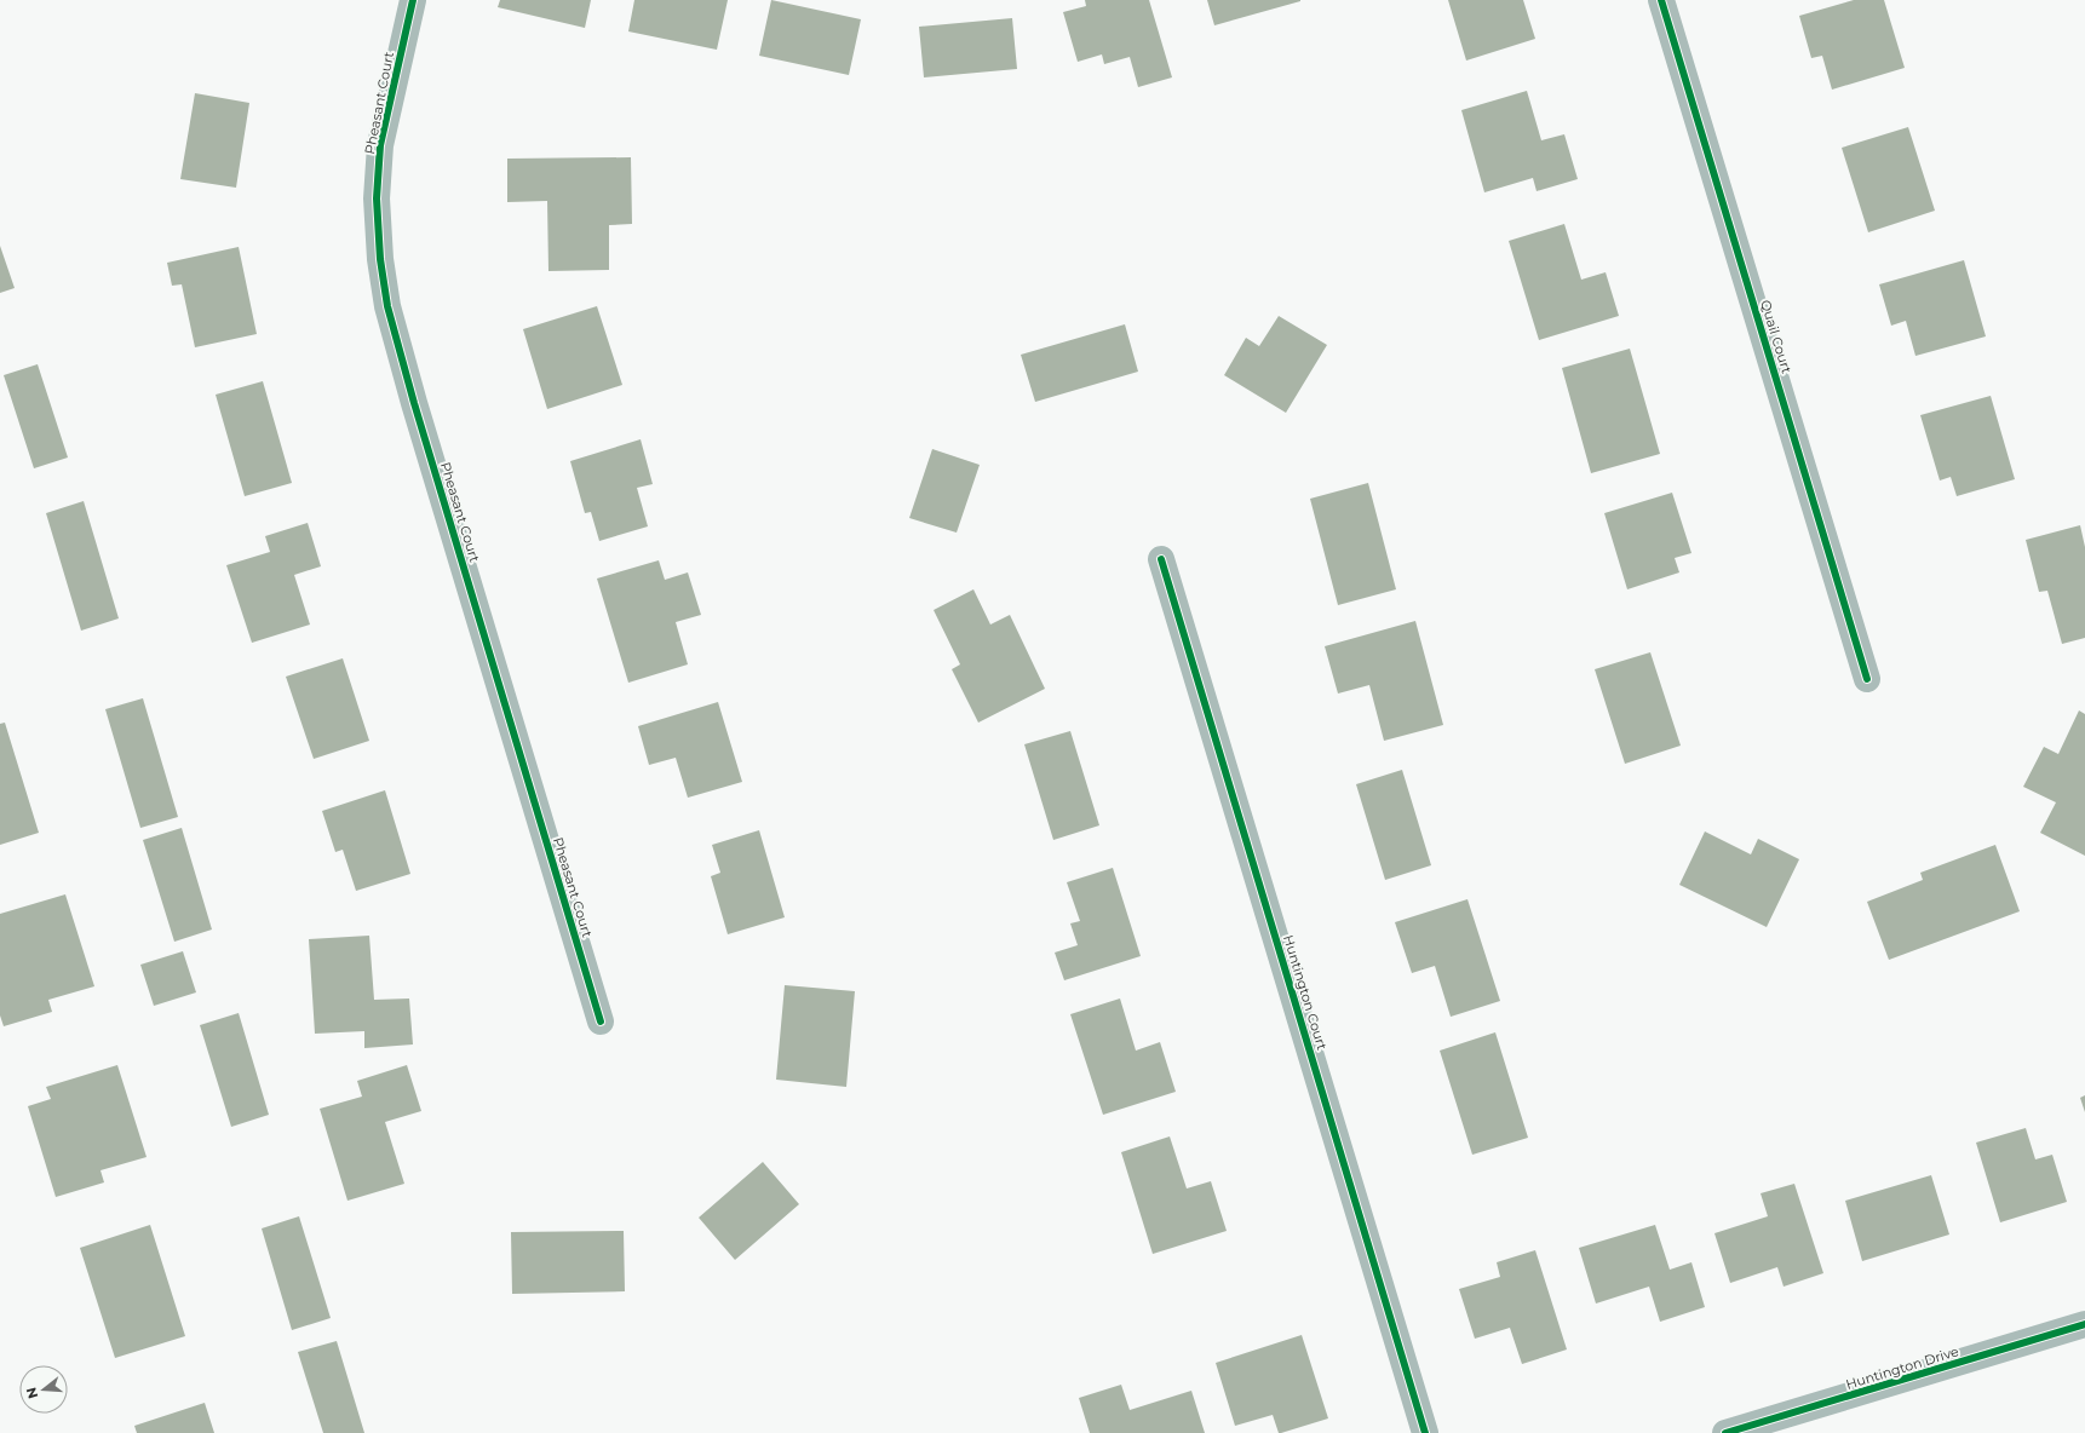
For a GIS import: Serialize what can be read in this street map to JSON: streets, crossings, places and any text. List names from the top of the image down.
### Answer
{
  "streets": {
    "street": [
      "Pheasant Court",
      "Quail Court",
      "Huntington Court",
      "Huntington Drive"
    ]
  },
  "north": "left"
}
